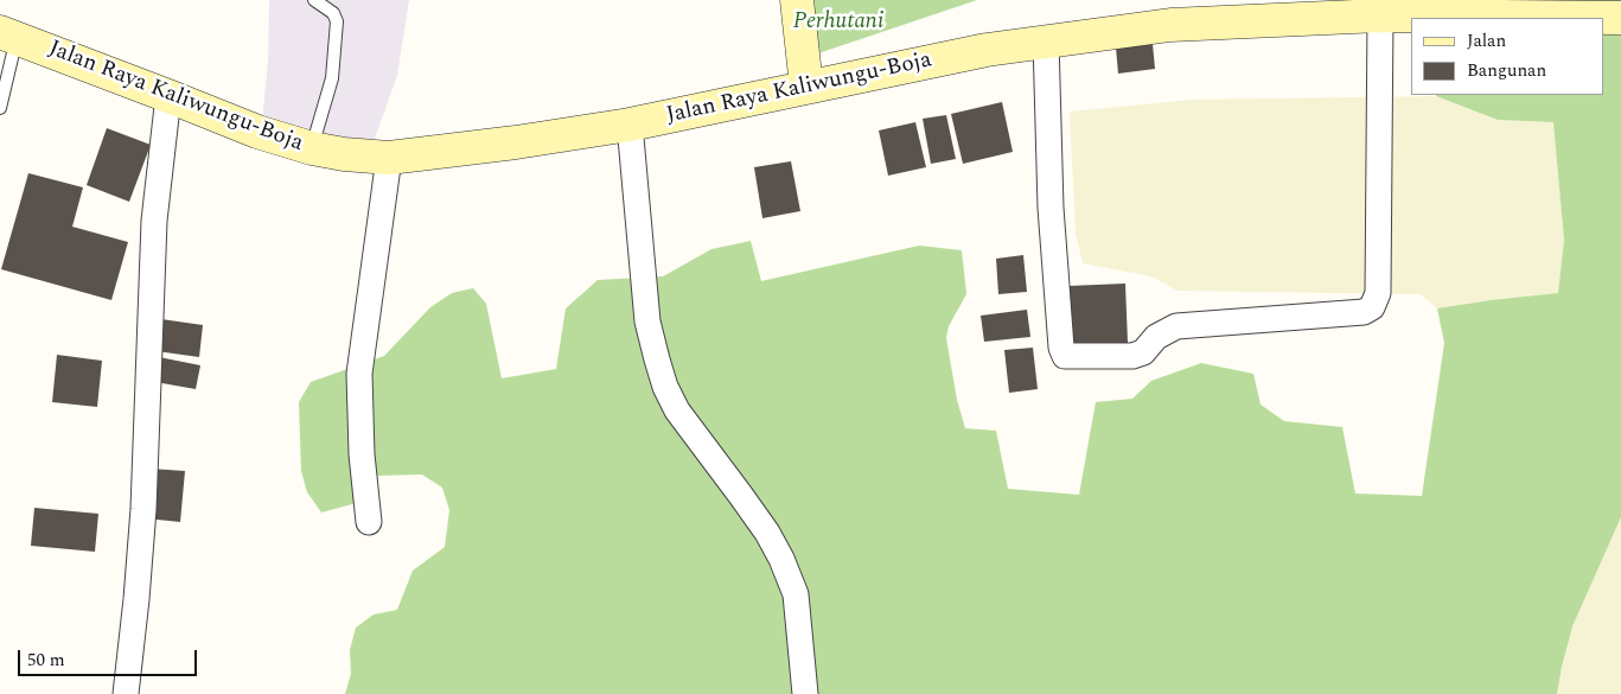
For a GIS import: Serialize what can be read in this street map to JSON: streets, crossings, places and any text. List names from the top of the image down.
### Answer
{
  "streets": {
    "main road": ["Jalan Raya Kaliwungu-Boja"]
  },
  "parks": ["Perhutani"],
  "legend": ["Jalan", "Bangunan"],
  "scale_bar": "50 m"
}
